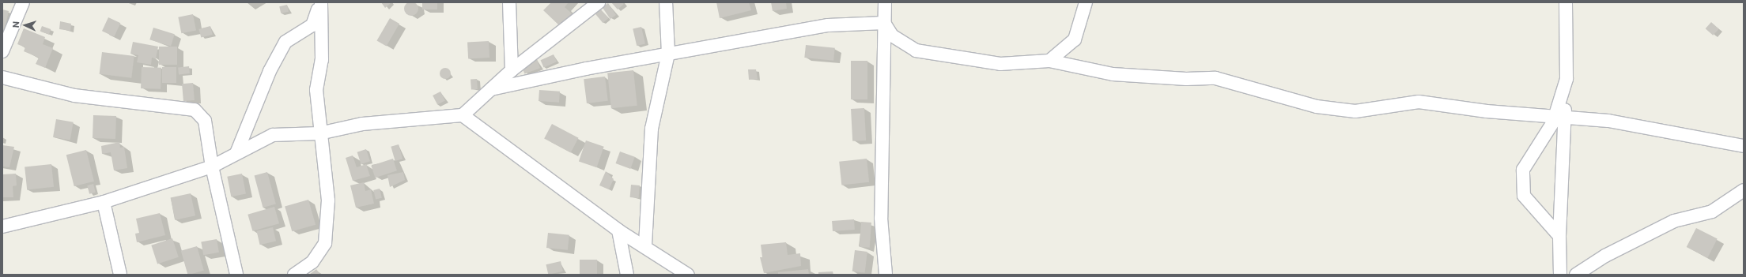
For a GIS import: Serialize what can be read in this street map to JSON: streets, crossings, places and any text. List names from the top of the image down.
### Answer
{
  "north": "left"
}
